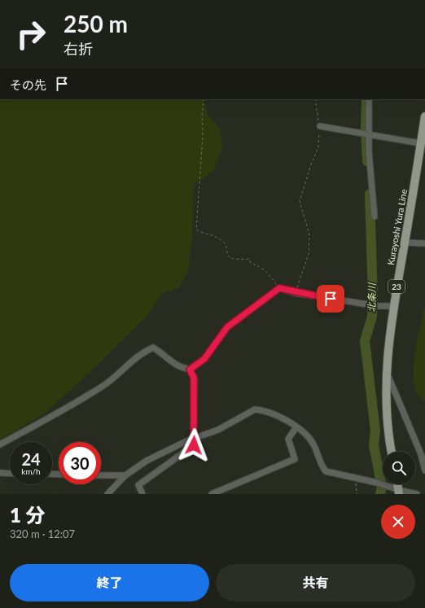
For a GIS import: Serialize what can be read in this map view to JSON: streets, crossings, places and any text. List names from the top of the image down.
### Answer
{
  "streets": {
    "main road": ["Kurayoshi Yura Line", "23"]
  },
  "water": ["北条川"],
  "page": {
    "turn": ["250 m", "右折"],
    "then": "その先",
    "speed": "24 km/h",
    "limit": "30",
    "heading": ["1 分", "320 m · 12:07"],
    "buttons": ["終了", "共有"]
  }
}
